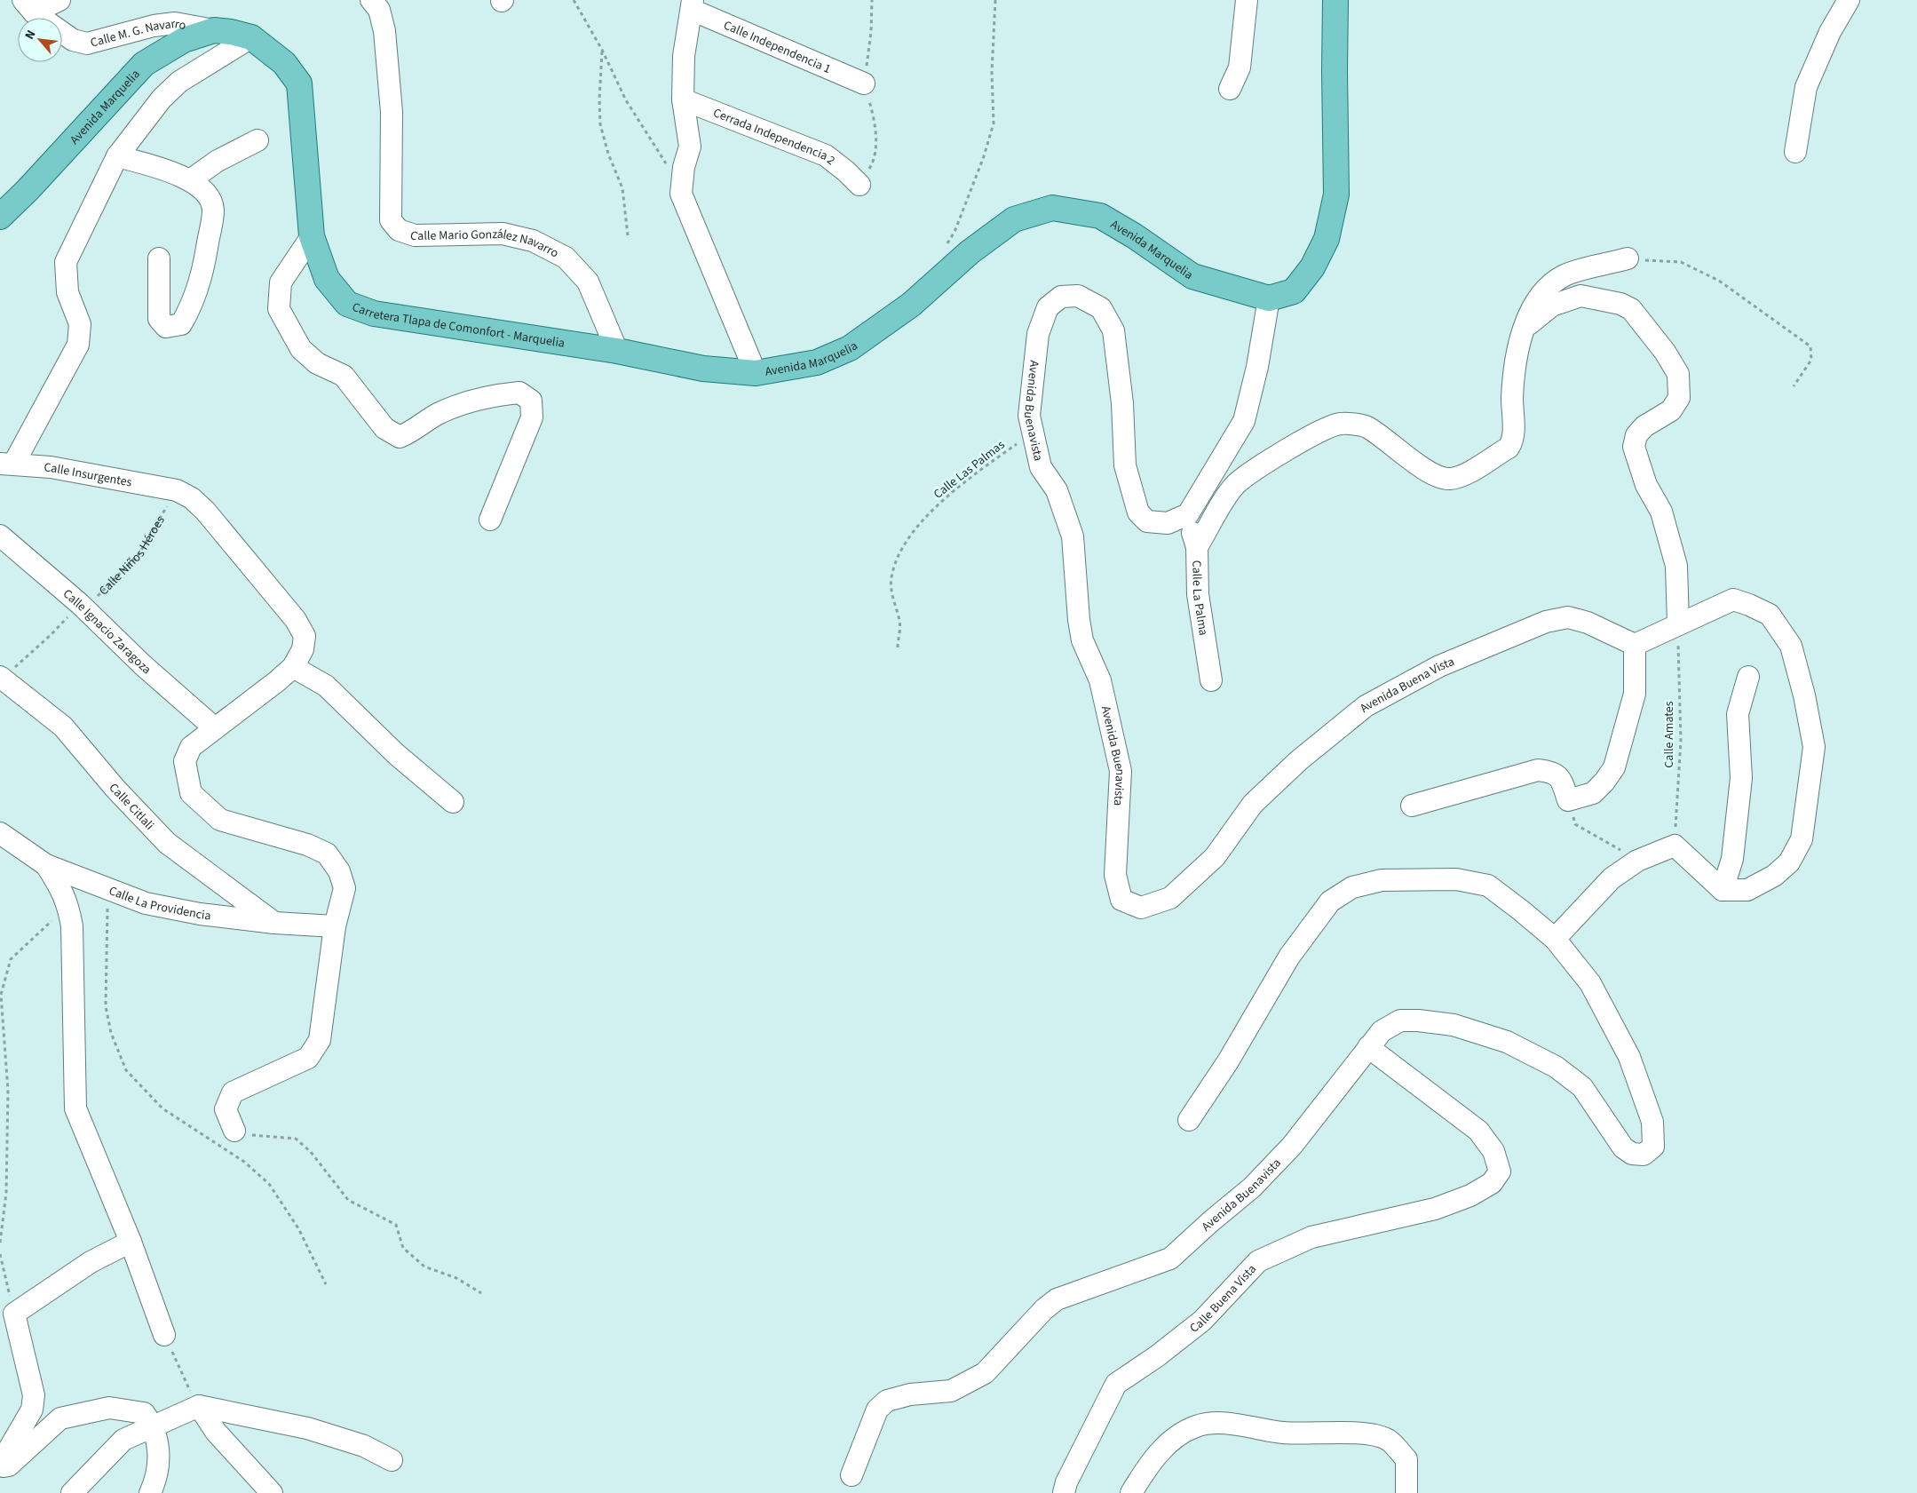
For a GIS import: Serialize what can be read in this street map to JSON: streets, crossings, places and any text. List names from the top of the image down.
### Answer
{
  "streets": {
    "main road": ["Avenida Marquelia", "Carretera Tlapa de Comonfort - Marquelia"],
    "street": [
      "Calle M. G. Navarro",
      "Calle Independencia 1",
      "Cerrada Independencia 2",
      "Calle Mario González Navarro",
      "Avenida Buenavista",
      "Calle Insurgentes",
      "Calle La Palma",
      "Calle Ignacio Zaragoza",
      "Avenida Buena Vista",
      "Calle Citlali",
      "Calle La Providencia",
      "Calle Buena Vista"
    ],
    "path": ["Calle Las Palmas", "Calle Niños Héroes", "Calle Amates"]
  },
  "crossings": [
    ["Calle M. G. Navarro", "Avenida Marquelia"],
    ["Calle M. G. Navarro", "Carretera Tlapa de Comonfort - Marquelia"],
    ["Avenida Marquelia", "Carretera Tlapa de Comonfort - Marquelia"],
    ["Calle Mario González Navarro", "Carretera Tlapa de Comonfort - Marquelia"],
    ["Avenida Buenavista", "Calle Las Palmas"],
    ["Avenida Buenavista", "Calle La Palma"],
    ["Avenida Buenavista", "Avenida Buena Vista"],
    ["Avenida Buenavista", "Calle Buena Vista"],
    ["Calle Insurgentes", "Calle Niños Héroes"],
    ["Calle Niños Héroes", "Calle Ignacio Zaragoza"],
    ["Calle Niños Héroes", "Calle Citlali"],
    ["Calle Citlali", "Calle La Providencia"]
  ],
  "north": "top left"
}
